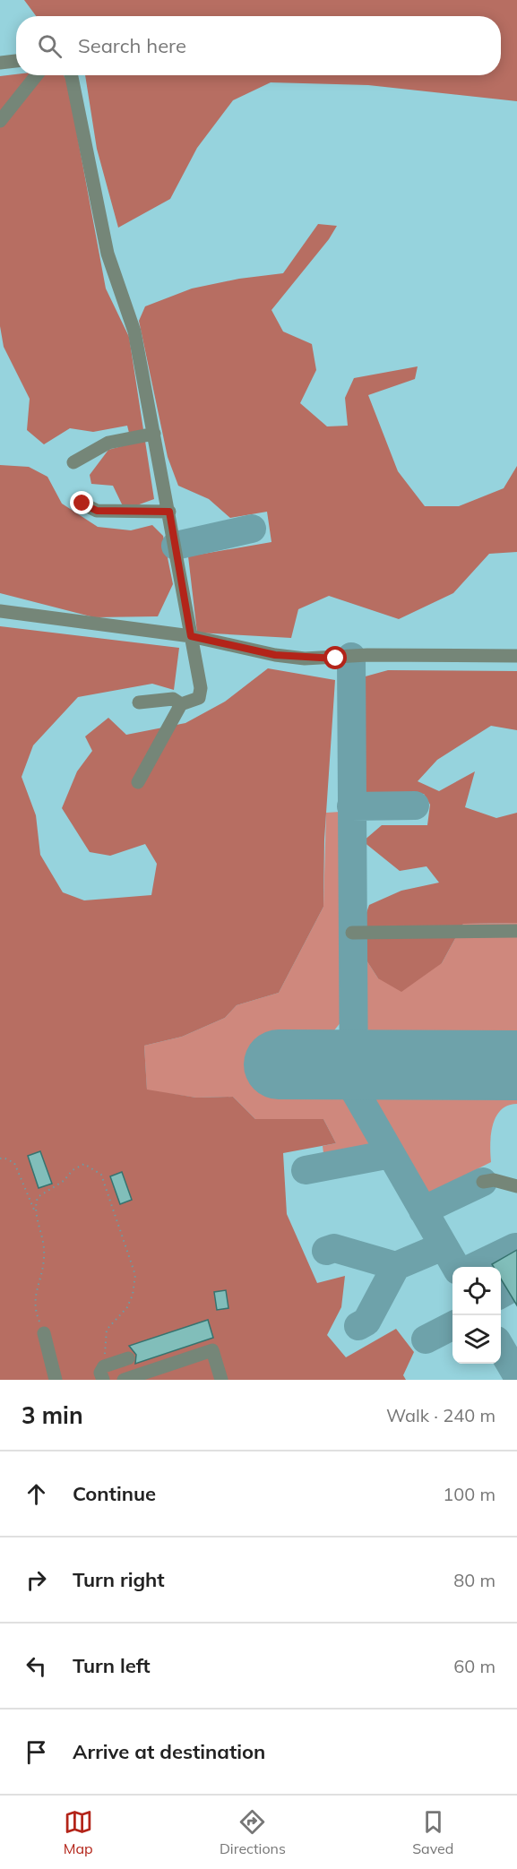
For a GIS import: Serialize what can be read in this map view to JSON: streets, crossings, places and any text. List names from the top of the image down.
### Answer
{
  "page": {
    "search": "Search here",
    "heading": ["3 min", "Walk · 240 m"],
    "list": [
      ["Continue", "100 m"],
      ["Turn right", "80 m"],
      ["Turn left", "60 m"],
      "Arrive at destination"
    ],
    "nav": ["Map", "Directions", "Saved"]
  }
}
